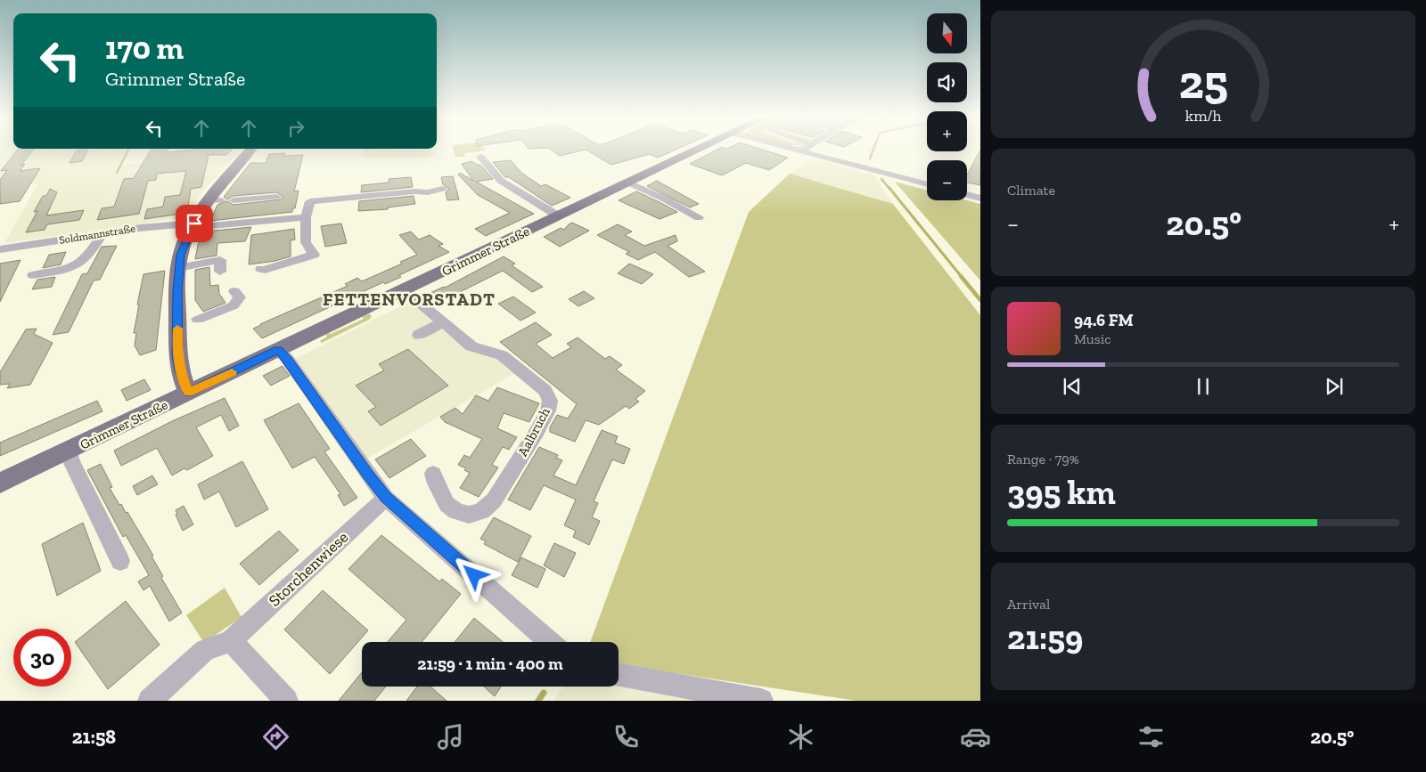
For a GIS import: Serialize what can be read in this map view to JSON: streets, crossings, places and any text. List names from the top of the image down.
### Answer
{
  "streets": {
    "main road": ["Grimmer Straße"],
    "street": ["Soldmannstraße", "Aalbruch", "Storchenwiese"]
  },
  "crossings": [
    ["Grimmer Straße", "Aalbruch"]
  ],
  "districts": ["FETTENVORSTADT"],
  "north": "bottom",
  "page": {
    "map_buttons": ["+", "−"],
    "turn": ["170 m", "Grimmer Straße"],
    "tile": [
      "Climate",
      ["Range · 79%", "395 km"],
      ["Arrival", "21:59"]
    ],
    "heat": ["−", "20.5°", "+"],
    "song": ["94.6 FM", "Music"],
    "limit": "30",
    "trip": "21:59 · 1 min · 400 m",
    "tabs": ["21:58", "20.5°"],
    "gauge": ["25", "km/h"]
  }
}
